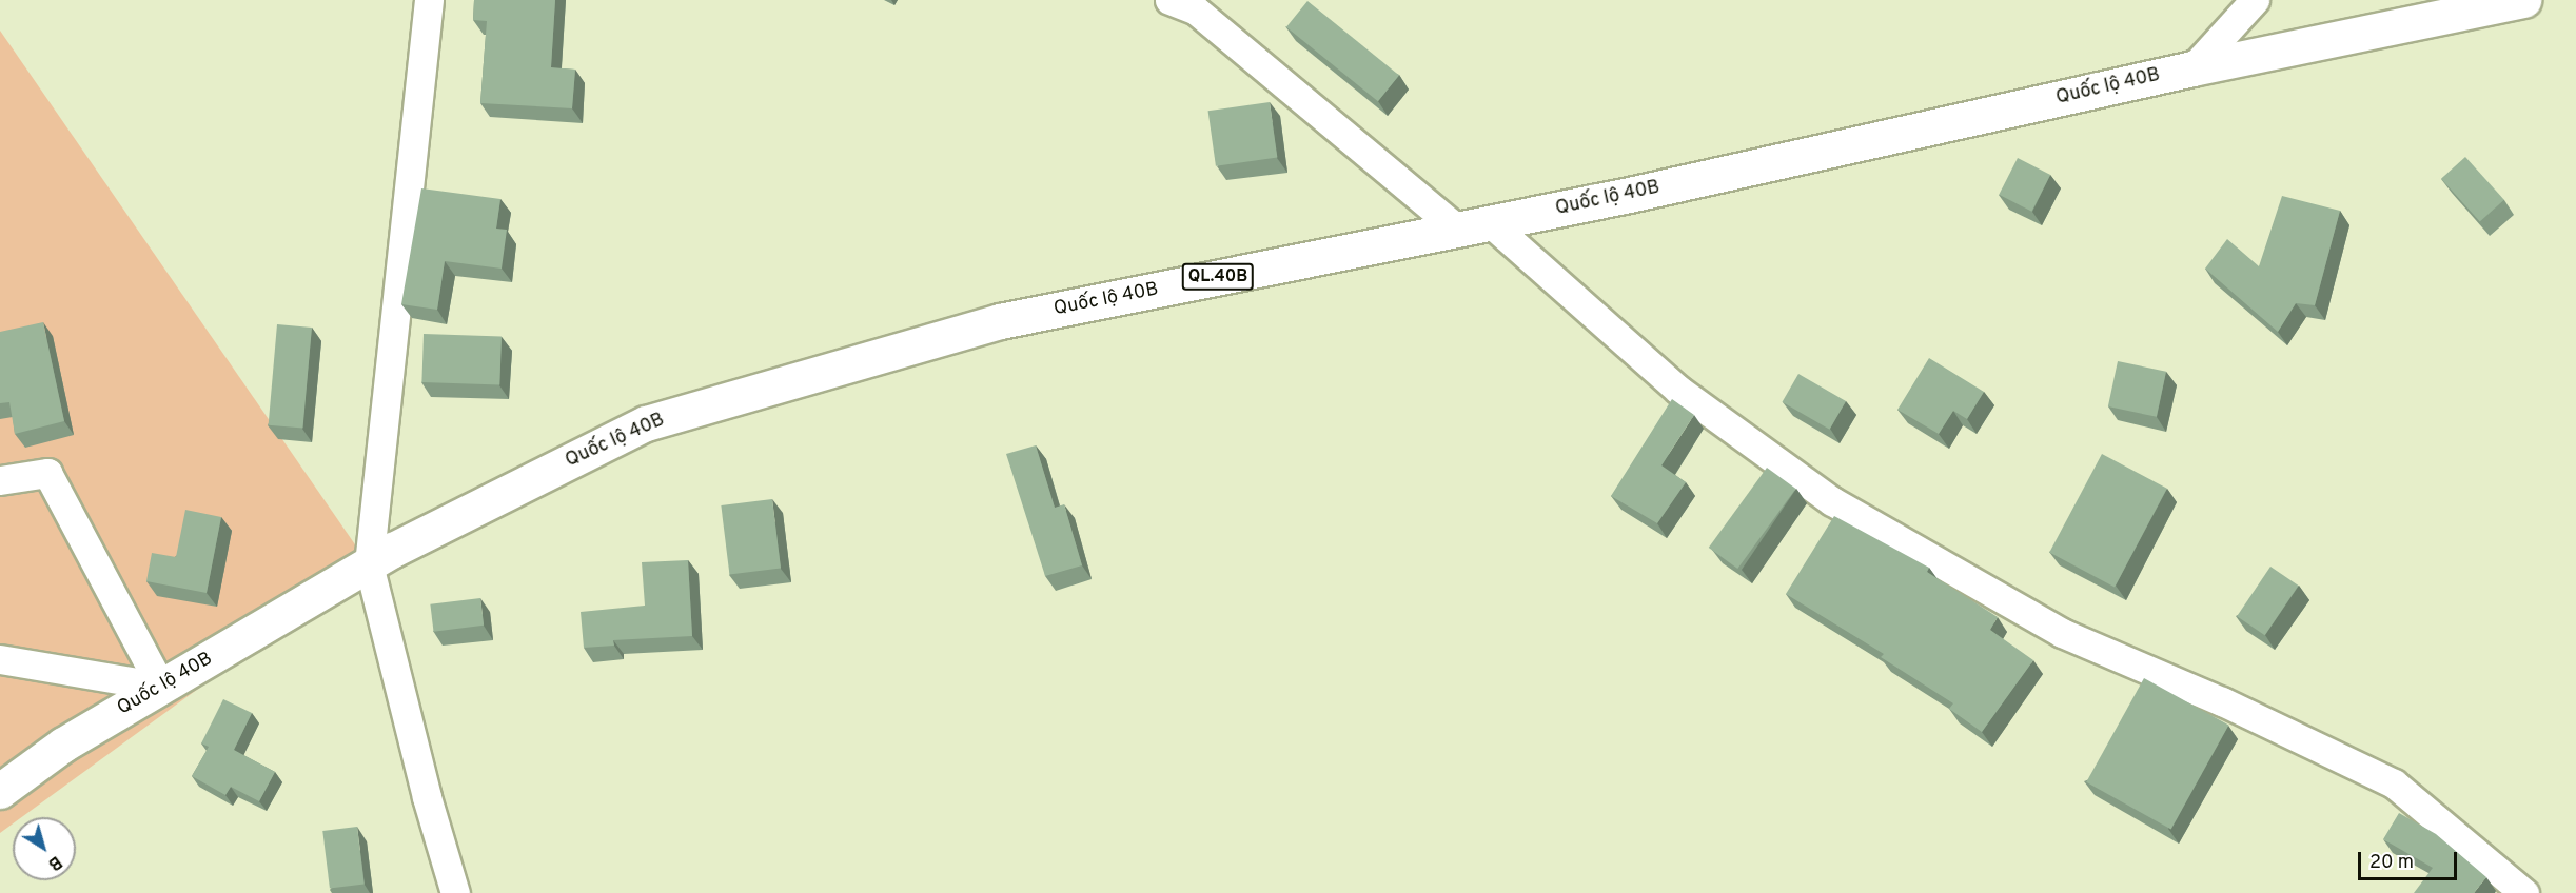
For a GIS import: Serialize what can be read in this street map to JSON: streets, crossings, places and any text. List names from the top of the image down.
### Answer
{
  "streets": {
    "highway": ["Quốc lộ 40B", "QL.40B"]
  },
  "scale_bar": "20 m",
  "north": "bottom right"
}
